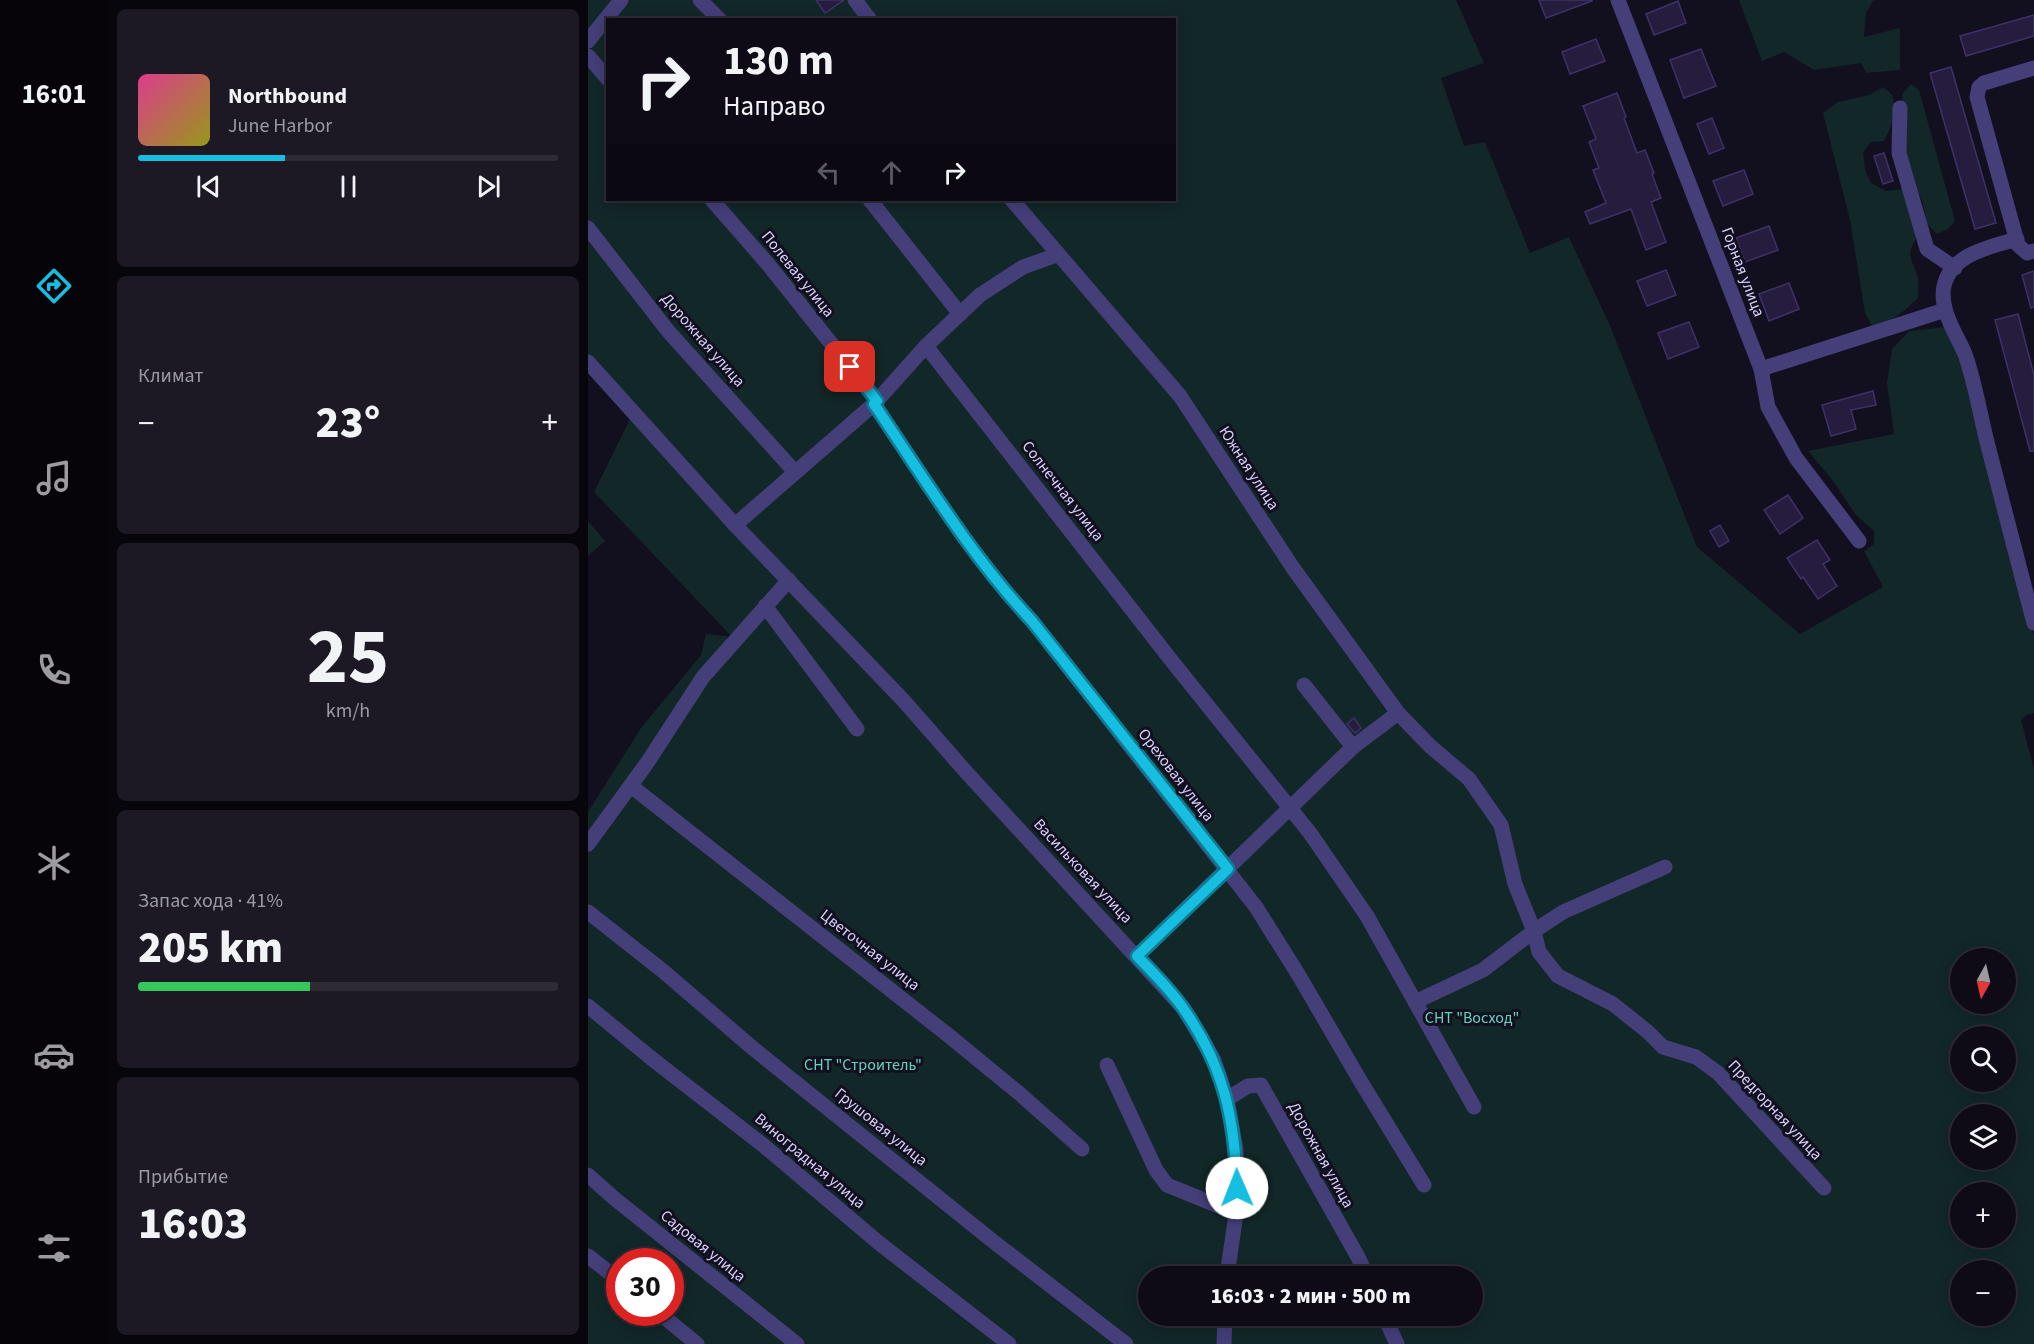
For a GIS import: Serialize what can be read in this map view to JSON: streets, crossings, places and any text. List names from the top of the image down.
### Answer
{
  "streets": {
    "street": [
      "Горная улица",
      "Полевая улица",
      "Дорожная улица",
      "Южная улица",
      "Солнечная улица",
      "Ореховая улица",
      "Васильковая улица",
      "Цветочная улица",
      "Предгорная улица",
      "Грушовая улица",
      "Виноградная улица",
      "Садовая улица"
    ]
  },
  "crossings": [
    ["Полевая улица", "Ореховая улица"],
    ["Дорожная улица", "Васильковая улица"],
    ["Южная улица", "Предгорная улица"]
  ],
  "parks": ["СНТ \"Восход\"", "СНТ \"Строитель\""],
  "north": "bottom",
  "page": {
    "tabs": "16:01",
    "turn": ["130 m", "Направо"],
    "song": ["Northbound", "June Harbor"],
    "tile": [
      "Климат",
      ["25", "km/h"],
      ["Запас хода · 41%", "205 km"],
      ["Прибытие", "16:03"]
    ],
    "heat": ["−", "23°", "+"],
    "map_buttons": ["+", "−"],
    "limit": "30",
    "trip": "16:03 · 2 мин · 500 m"
  }
}
